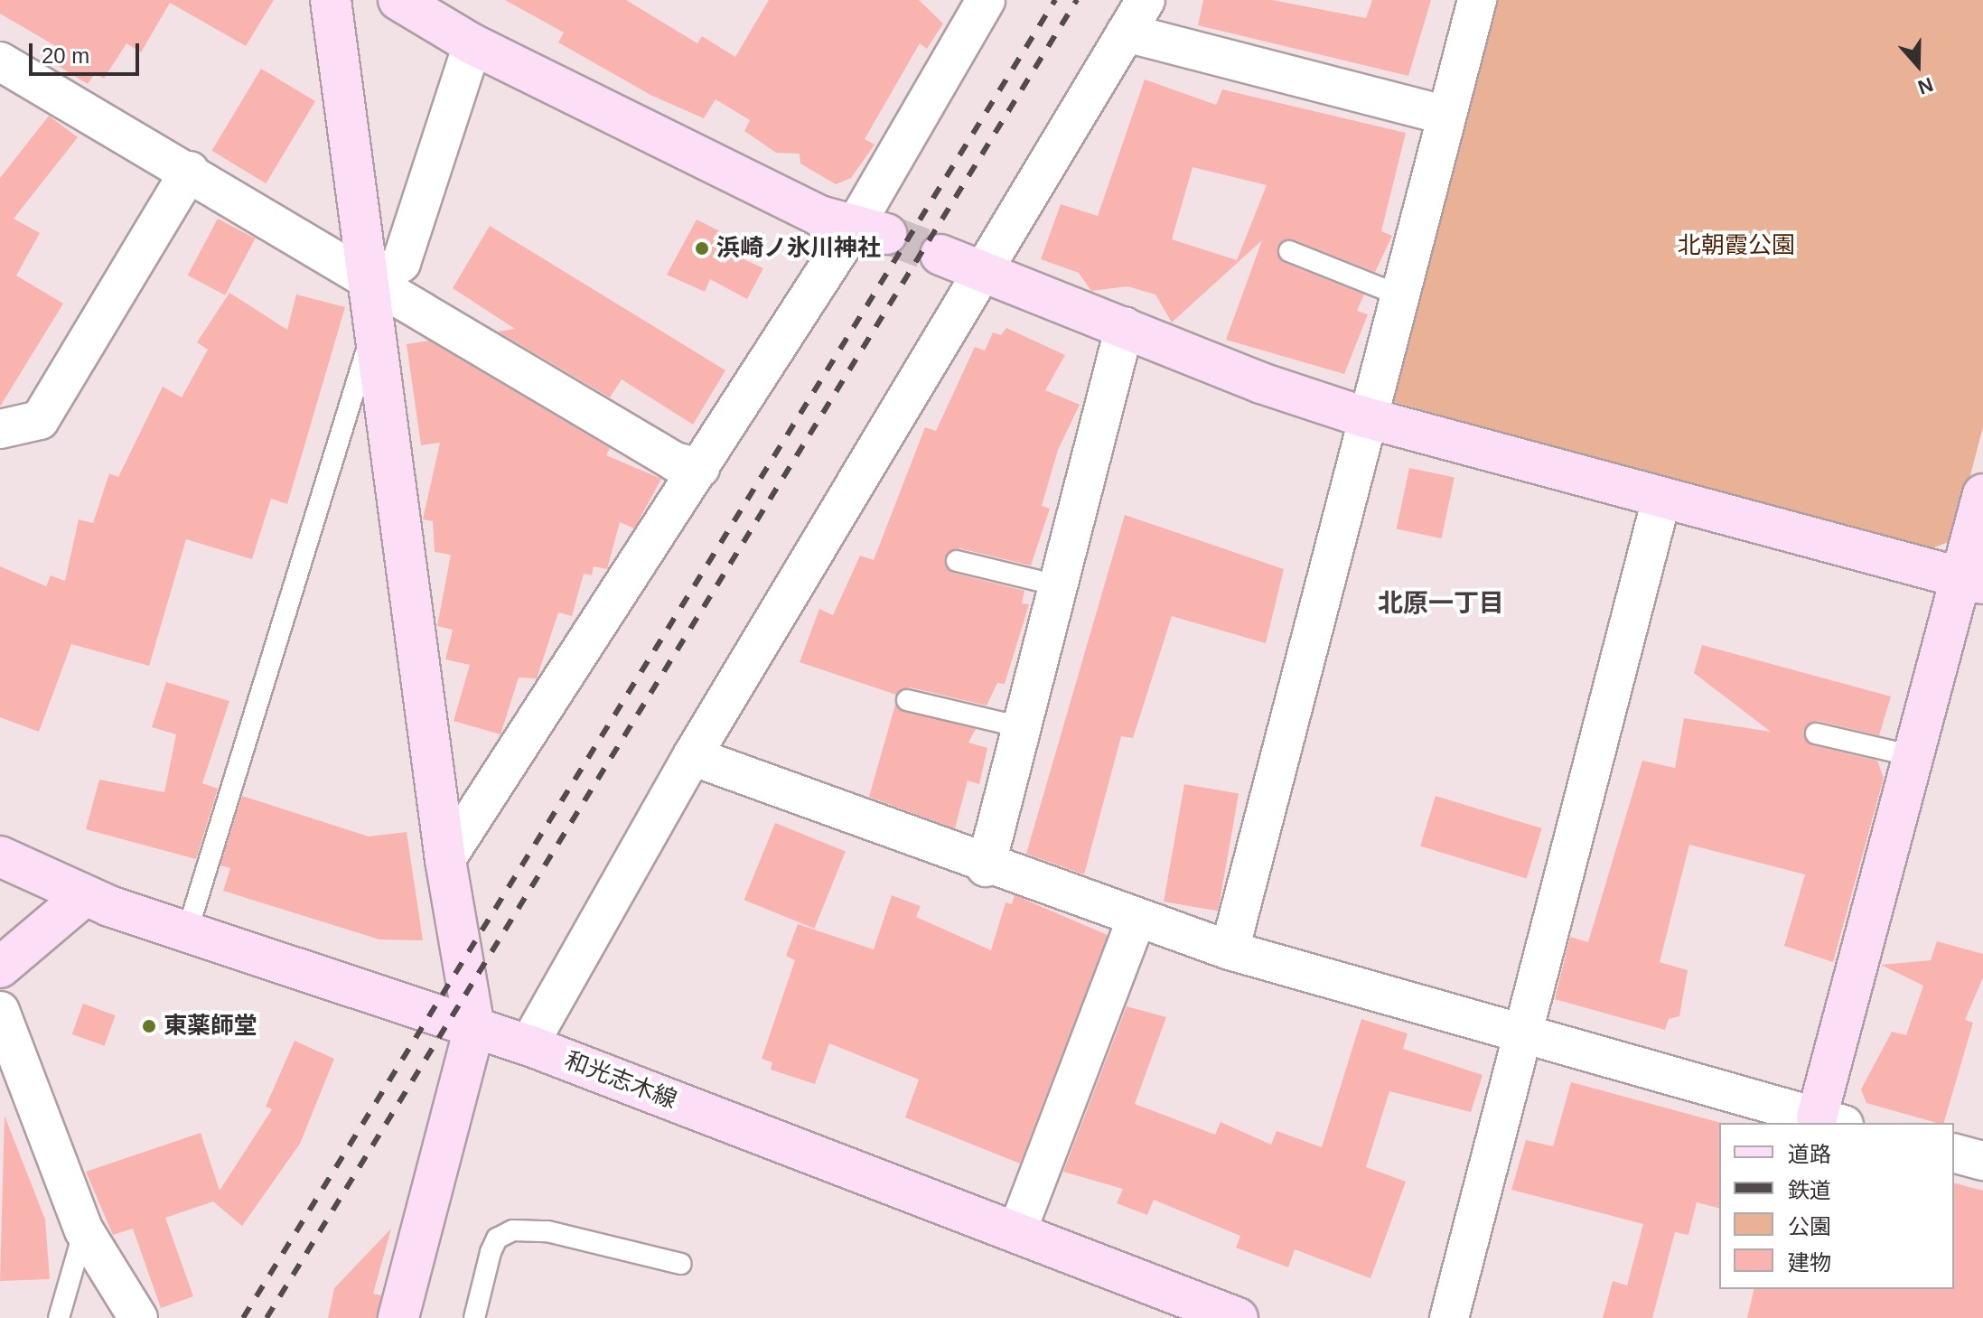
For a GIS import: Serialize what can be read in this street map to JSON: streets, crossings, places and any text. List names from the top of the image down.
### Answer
{
  "streets": {
    "street": ["和光志木線"]
  },
  "districts": ["北原一丁目"],
  "parks": ["北朝霞公園"],
  "places": ["浜崎ノ氷川神社", "東薬師堂"],
  "legend": [
    "道路",
    "鉄道",
    "公園",
    "建物"
  ],
  "scale_bar": "20 m",
  "north": "bottom"
}
